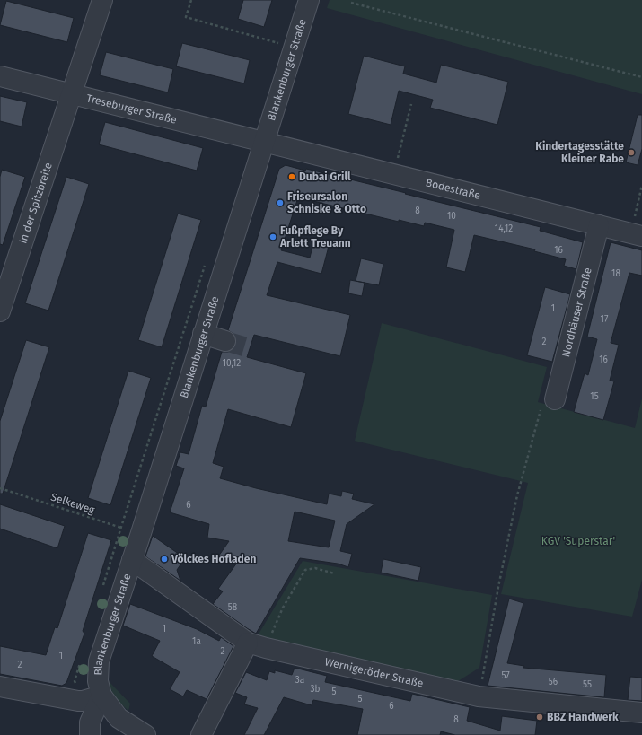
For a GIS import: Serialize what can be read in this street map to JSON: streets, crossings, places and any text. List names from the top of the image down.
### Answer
{
  "streets": {
    "street": [
      "Blankenburger Straße",
      "Treseburger Straße",
      "Bodestraße",
      "In der Spitzbreite",
      "Nordhäuser Straße",
      "Wernigeröder Straße"
    ],
    "path": ["Selkeweg"]
  },
  "crossings": [
    ["Blankenburger Straße", "Treseburger Straße"],
    ["Blankenburger Straße", "Bodestraße"],
    ["Blankenburger Straße", "Selkeweg"],
    ["Blankenburger Straße", "Wernigeröder Straße"],
    ["Treseburger Straße", "Bodestraße"],
    ["Treseburger Straße", "In der Spitzbreite"],
    ["Bodestraße", "Nordhäuser Straße"]
  ],
  "parks": ["KGV 'Superstar'"],
  "places": [
    "Kindertagesstätte Kleiner Rabe",
    "Dubai Grill",
    "Friseursalon Schniske & Otto",
    "Fußpflege By Arlett Treuann",
    "Völckes Hofladen",
    "BBZ Handwerk"
  ],
  "house_numbers": [
    "8",
    "10",
    "14,12",
    "16",
    "18",
    "1",
    "17",
    "2",
    "16",
    "10,12",
    "15",
    "6",
    "58",
    "1",
    "1a",
    "2",
    "1",
    "2",
    "57",
    "3a",
    "56",
    "55",
    "3b",
    "5",
    "5",
    "6",
    "8"
  ]
}
